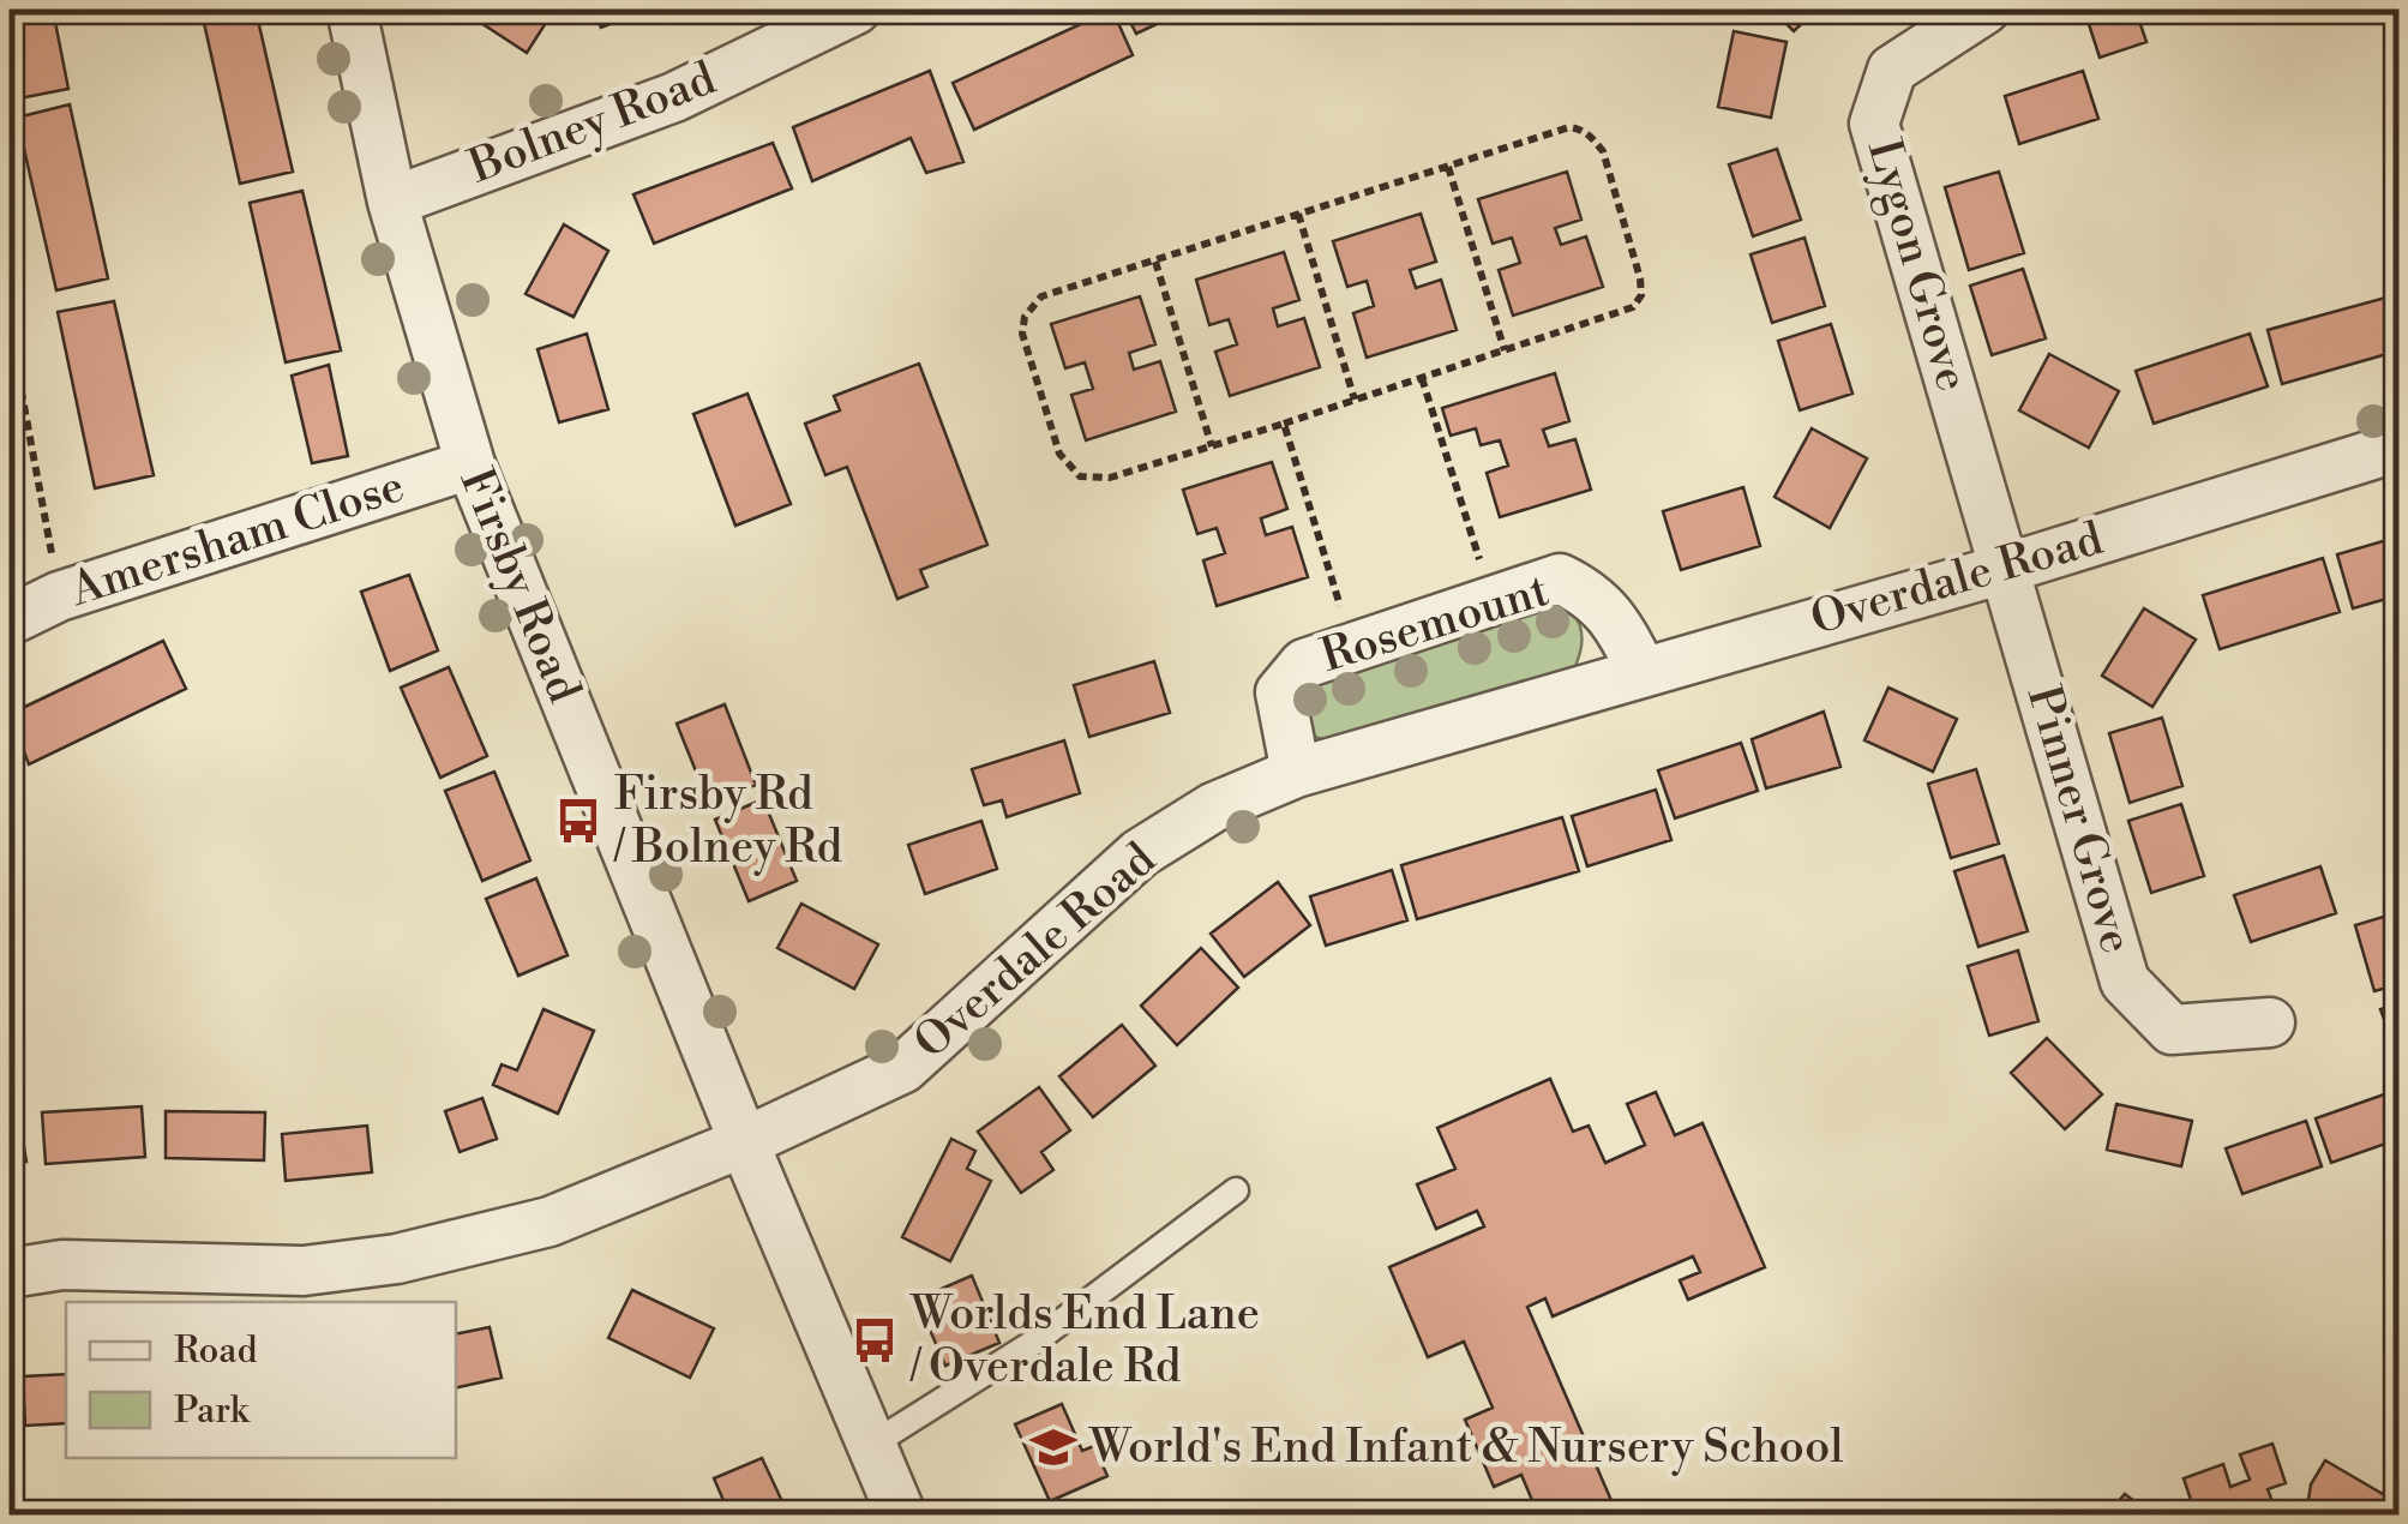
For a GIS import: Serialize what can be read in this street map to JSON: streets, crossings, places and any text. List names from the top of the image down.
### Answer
{
  "streets": {
    "street": [
      "Bolney Road",
      "Lygon Grove",
      "Amersham Close",
      "Overdale Road",
      "Firsby Road",
      "Rosemount",
      "Pinner Grove"
    ]
  },
  "crossings": [
    ["Bolney Road", "Firsby Road"],
    ["Lygon Grove", "Overdale Road"],
    ["Lygon Grove", "Pinner Grove"],
    ["Amersham Close", "Firsby Road"],
    ["Overdale Road", "Firsby Road"],
    ["Overdale Road", "Rosemount"],
    ["Overdale Road", "Pinner Grove"]
  ],
  "places": {
    "bus stop": ["Firsby Rd / Bolney Rd", "Worlds End Lane / Overdale Rd"],
    "school or university": ["World's End Infant & Nursery School"]
  },
  "legend": ["Road", "Park"]
}
